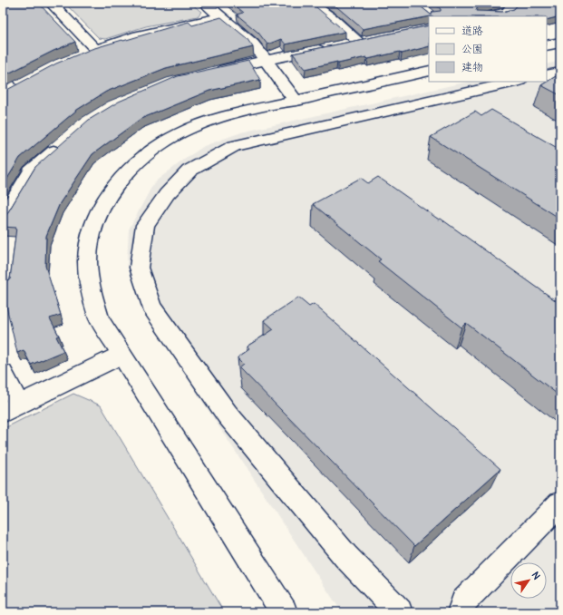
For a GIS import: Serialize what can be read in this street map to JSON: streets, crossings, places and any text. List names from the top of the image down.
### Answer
{
  "legend": ["道路", "公園", "建物"],
  "north": "top right"
}
